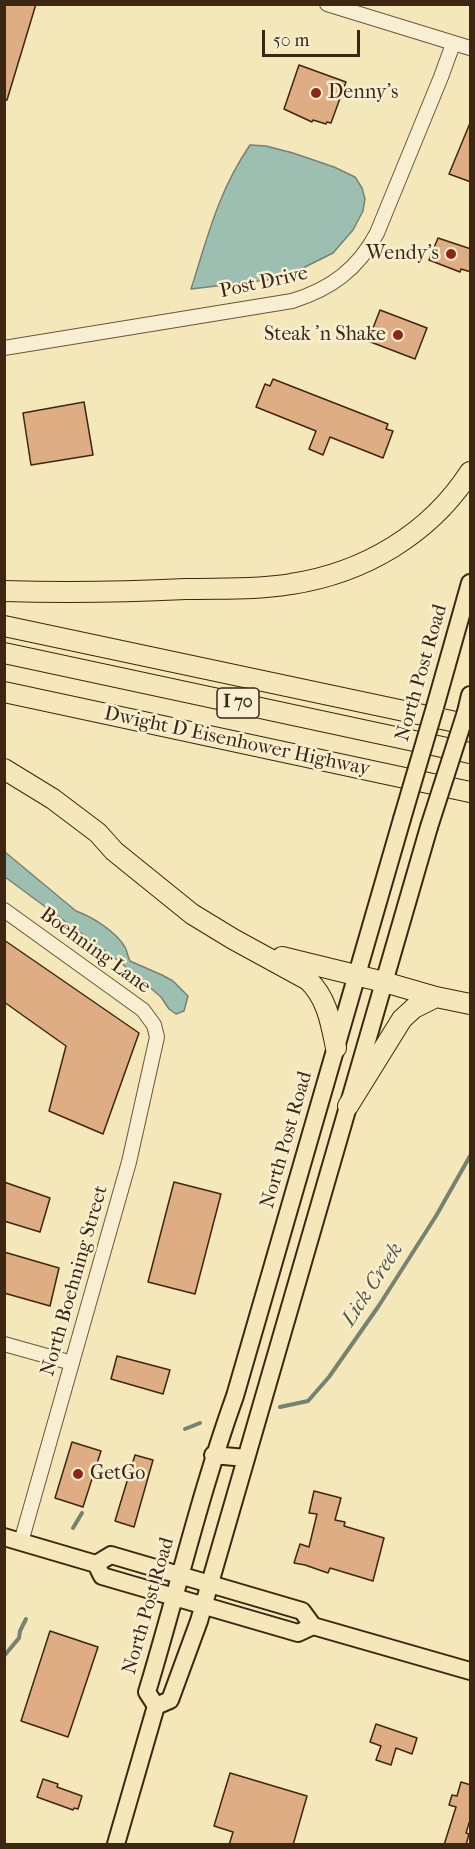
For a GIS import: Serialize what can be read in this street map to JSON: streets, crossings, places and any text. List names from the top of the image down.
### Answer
{
  "streets": {
    "highway": ["I 70", "Dwight D Eisenhower Highway"],
    "main road": ["North Post Road"],
    "street": ["Post Drive", "Boehning Lane", "North Boehning Street"]
  },
  "crossings": [
    ["Boehning Lane", "North Boehning Street"]
  ],
  "water": ["Lick Creek"],
  "places": [
    "Denny's",
    "Wendy's",
    "Steak 'n Shake",
    "GetGo"
  ],
  "scale_bar": "50 m"
}
